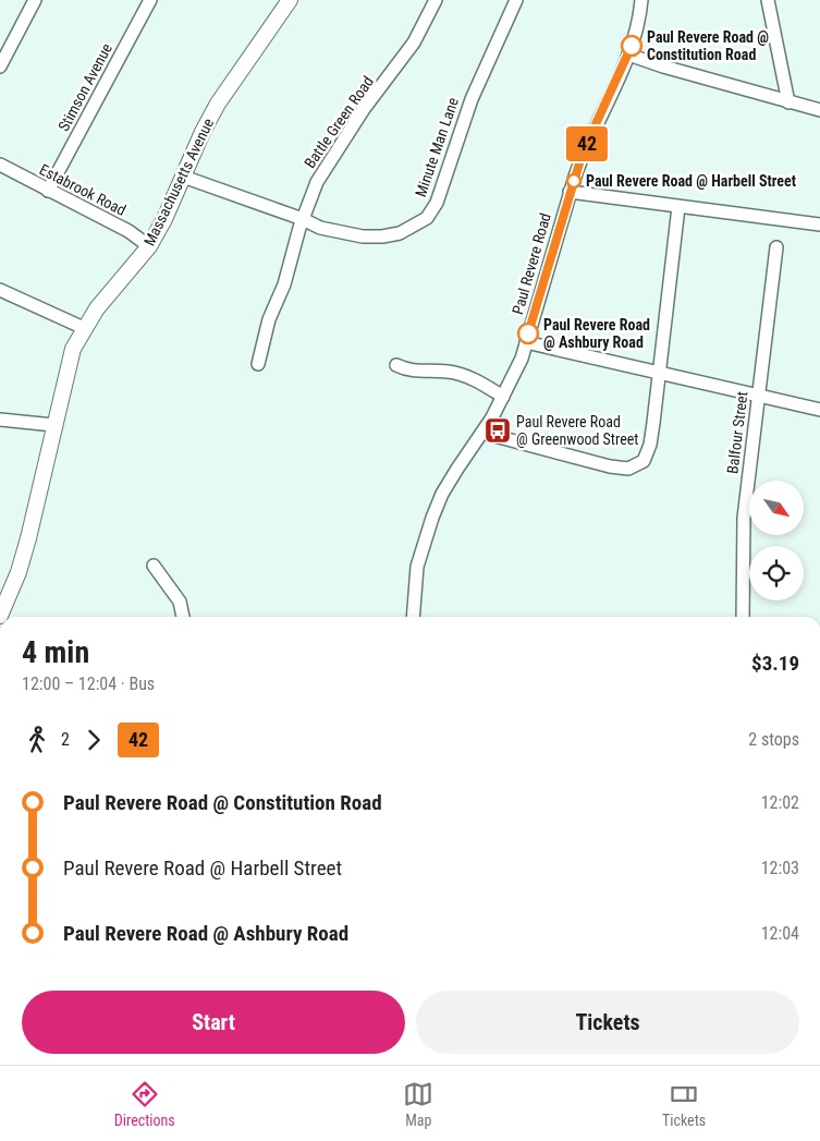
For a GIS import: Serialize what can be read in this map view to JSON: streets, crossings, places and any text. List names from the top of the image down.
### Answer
{
  "streets": {
    "main road": ["Massachusetts Avenue"],
    "street": [
      "Stimson Avenue",
      "Battle Green Road",
      "Minute Man Lane",
      "Estabrook Road",
      "Paul Revere Road",
      "Balfour Street"
    ]
  },
  "crossings": [
    ["Stimson Avenue", "Estabrook Road"],
    ["Battle Green Road", "Minute Man Lane"],
    ["Minute Man Lane", "Massachusetts Avenue"],
    ["Massachusetts Avenue", "Estabrook Road"]
  ],
  "places": {
    "other": ["Paul Revere Road @ Constitution Road", "Paul Revere Road @ Harbell Street", "Paul Revere Road @ Ashbury Road"],
    "bus stop": ["Paul Revere Road @ Greenwood Street"]
  },
  "lines": ["bus line 42"],
  "north": "bottom right",
  "page": {
    "on_map": "42",
    "heading": ["4 min", "12:00 – 12:04 · Bus", "$3.19"],
    "legs": ["2", "42", "2 stops"],
    "list": [
      {
        "name": "Paul Revere Road @ Constitution Road",
        "value": "12:02"
      },
      {
        "name": "Paul Revere Road @ Harbell Street",
        "value": "12:03"
      },
      {
        "name": "Paul Revere Road @ Ashbury Road",
        "value": "12:04"
      }
    ],
    "buttons": ["Start", "Tickets"],
    "tabs": ["Directions", "Map", "Tickets"]
  }
}
